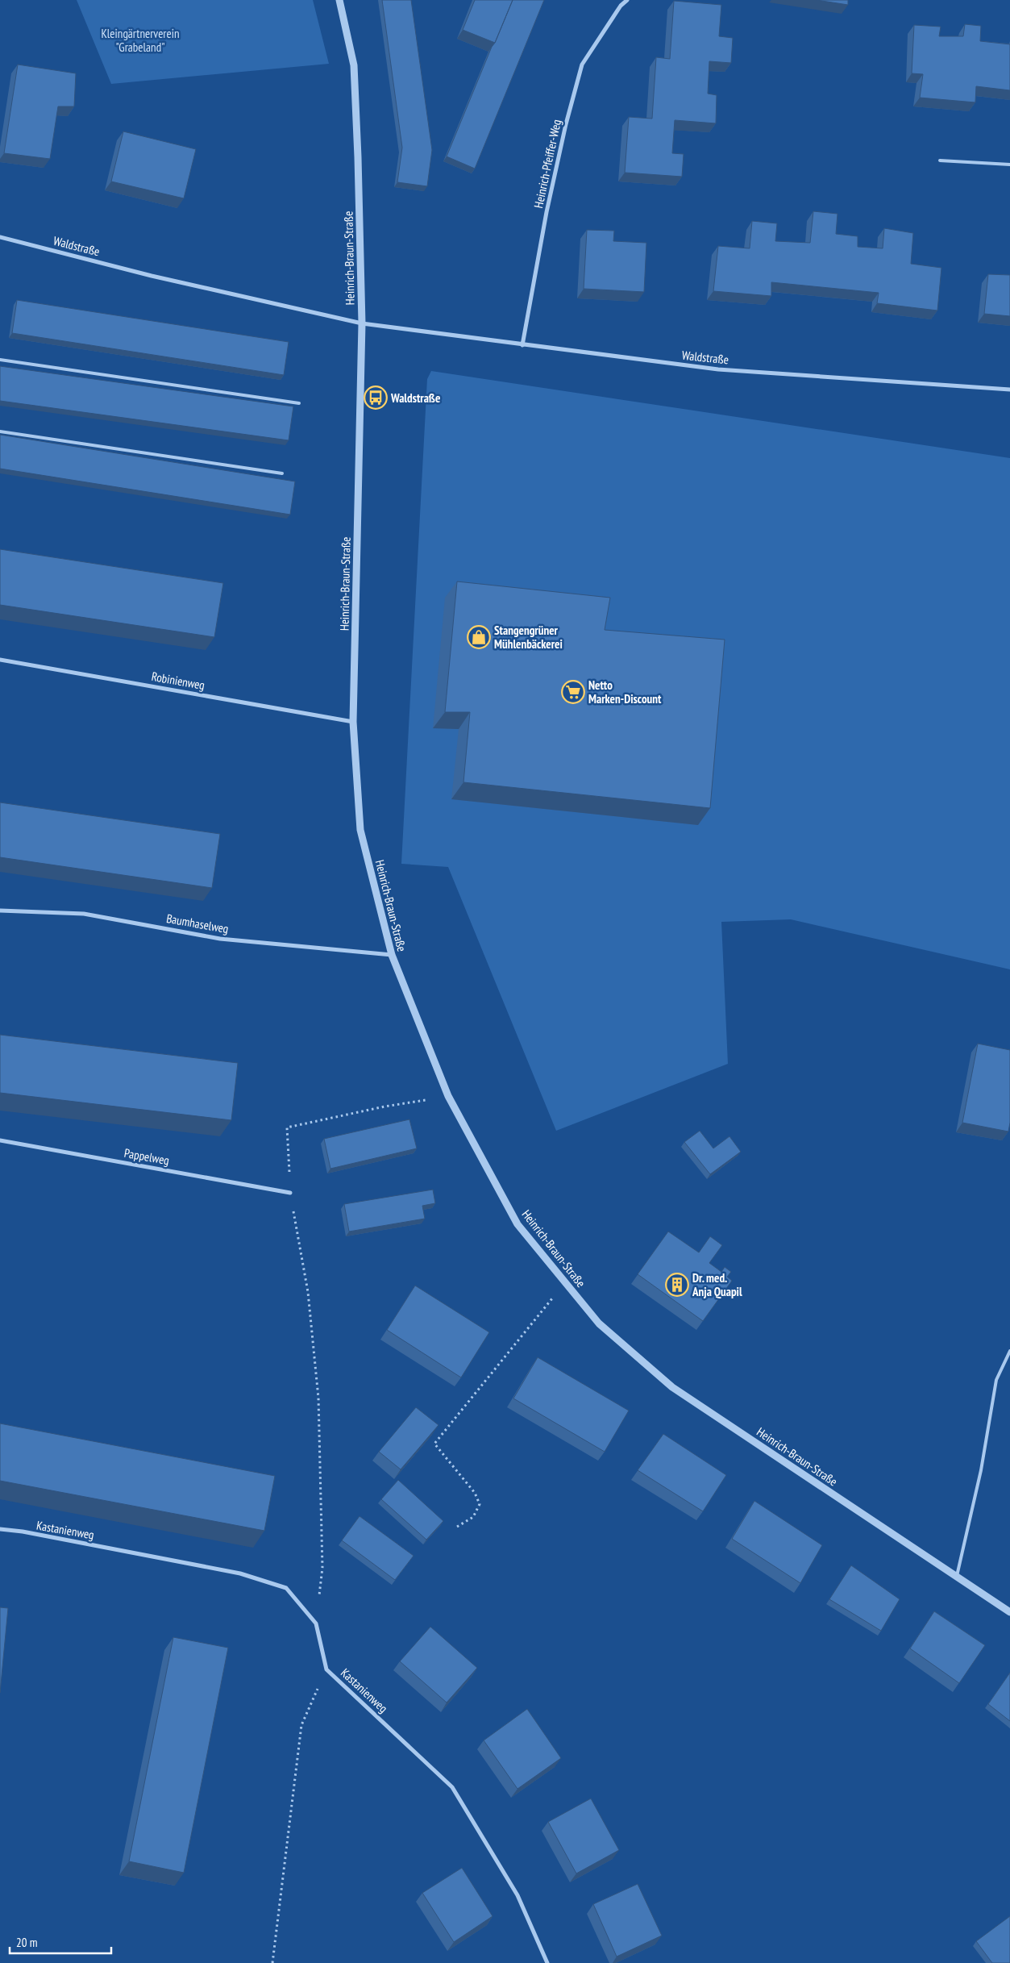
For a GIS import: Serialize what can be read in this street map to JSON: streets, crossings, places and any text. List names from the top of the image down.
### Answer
{
  "streets": {
    "street": [
      "Heinrich-Pfeiffer-Weg",
      "Waldstraße",
      "Heinrich-Braun-Straße",
      "Robinienweg",
      "Baumhaselweg",
      "Pappelweg",
      "Kastanienweg"
    ]
  },
  "crossings": [
    ["Heinrich-Pfeiffer-Weg", "Waldstraße"],
    ["Waldstraße", "Heinrich-Braun-Straße"],
    ["Heinrich-Braun-Straße", "Robinienweg"],
    ["Heinrich-Braun-Straße", "Baumhaselweg"]
  ],
  "parks": ["Kleingärtnerverein \"Grabeland\""],
  "places": {
    "bus stop": ["Waldstraße"],
    "shop": ["Stangengrüner Mühlenbäckerei"],
    "supermarket": ["Netto Marken-Discount"],
    "building": ["Dr. med. Anja Quapil"]
  },
  "scale_bar": "20 m"
}
